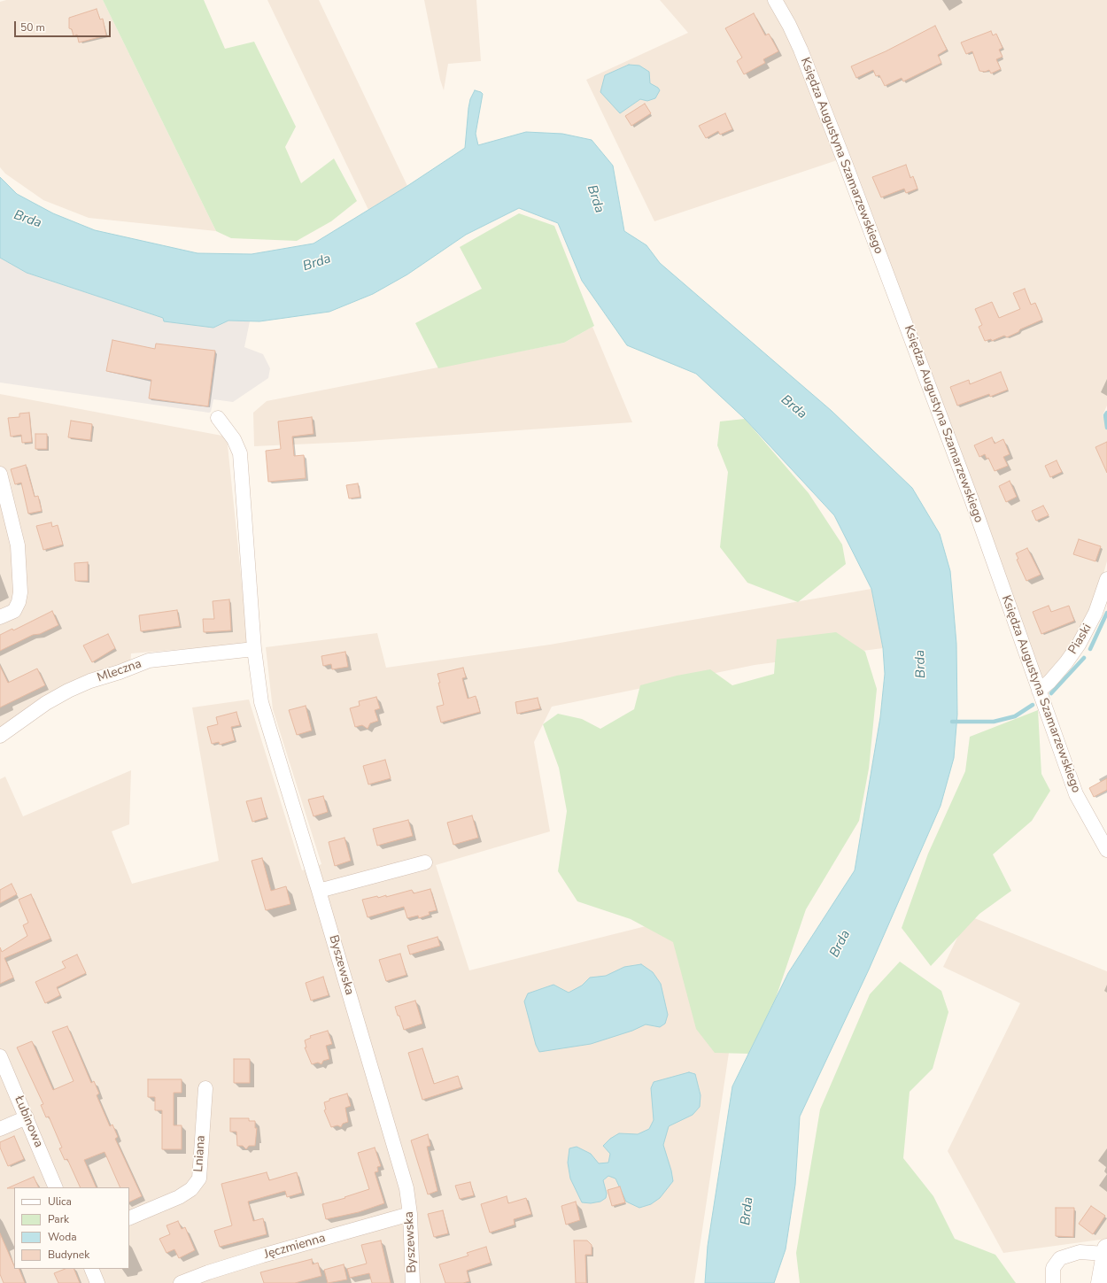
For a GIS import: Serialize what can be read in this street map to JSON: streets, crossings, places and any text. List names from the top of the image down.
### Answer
{
  "streets": {
    "street": [
      "Księdza Augustyna Szamarzewskiego",
      "Piaski",
      "Mleczna",
      "Byszewska",
      "Łubinowa",
      "Lniana",
      "Jęczmienna"
    ]
  },
  "crossings": [
    ["Księdza Augustyna Szamarzewskiego", "Piaski"],
    ["Mleczna", "Byszewska"],
    ["Byszewska", "Jęczmienna"]
  ],
  "water": ["Brda"],
  "legend": [
    "Ulica",
    "Park",
    "Woda",
    "Budynek"
  ],
  "scale_bar": "50 m"
}
